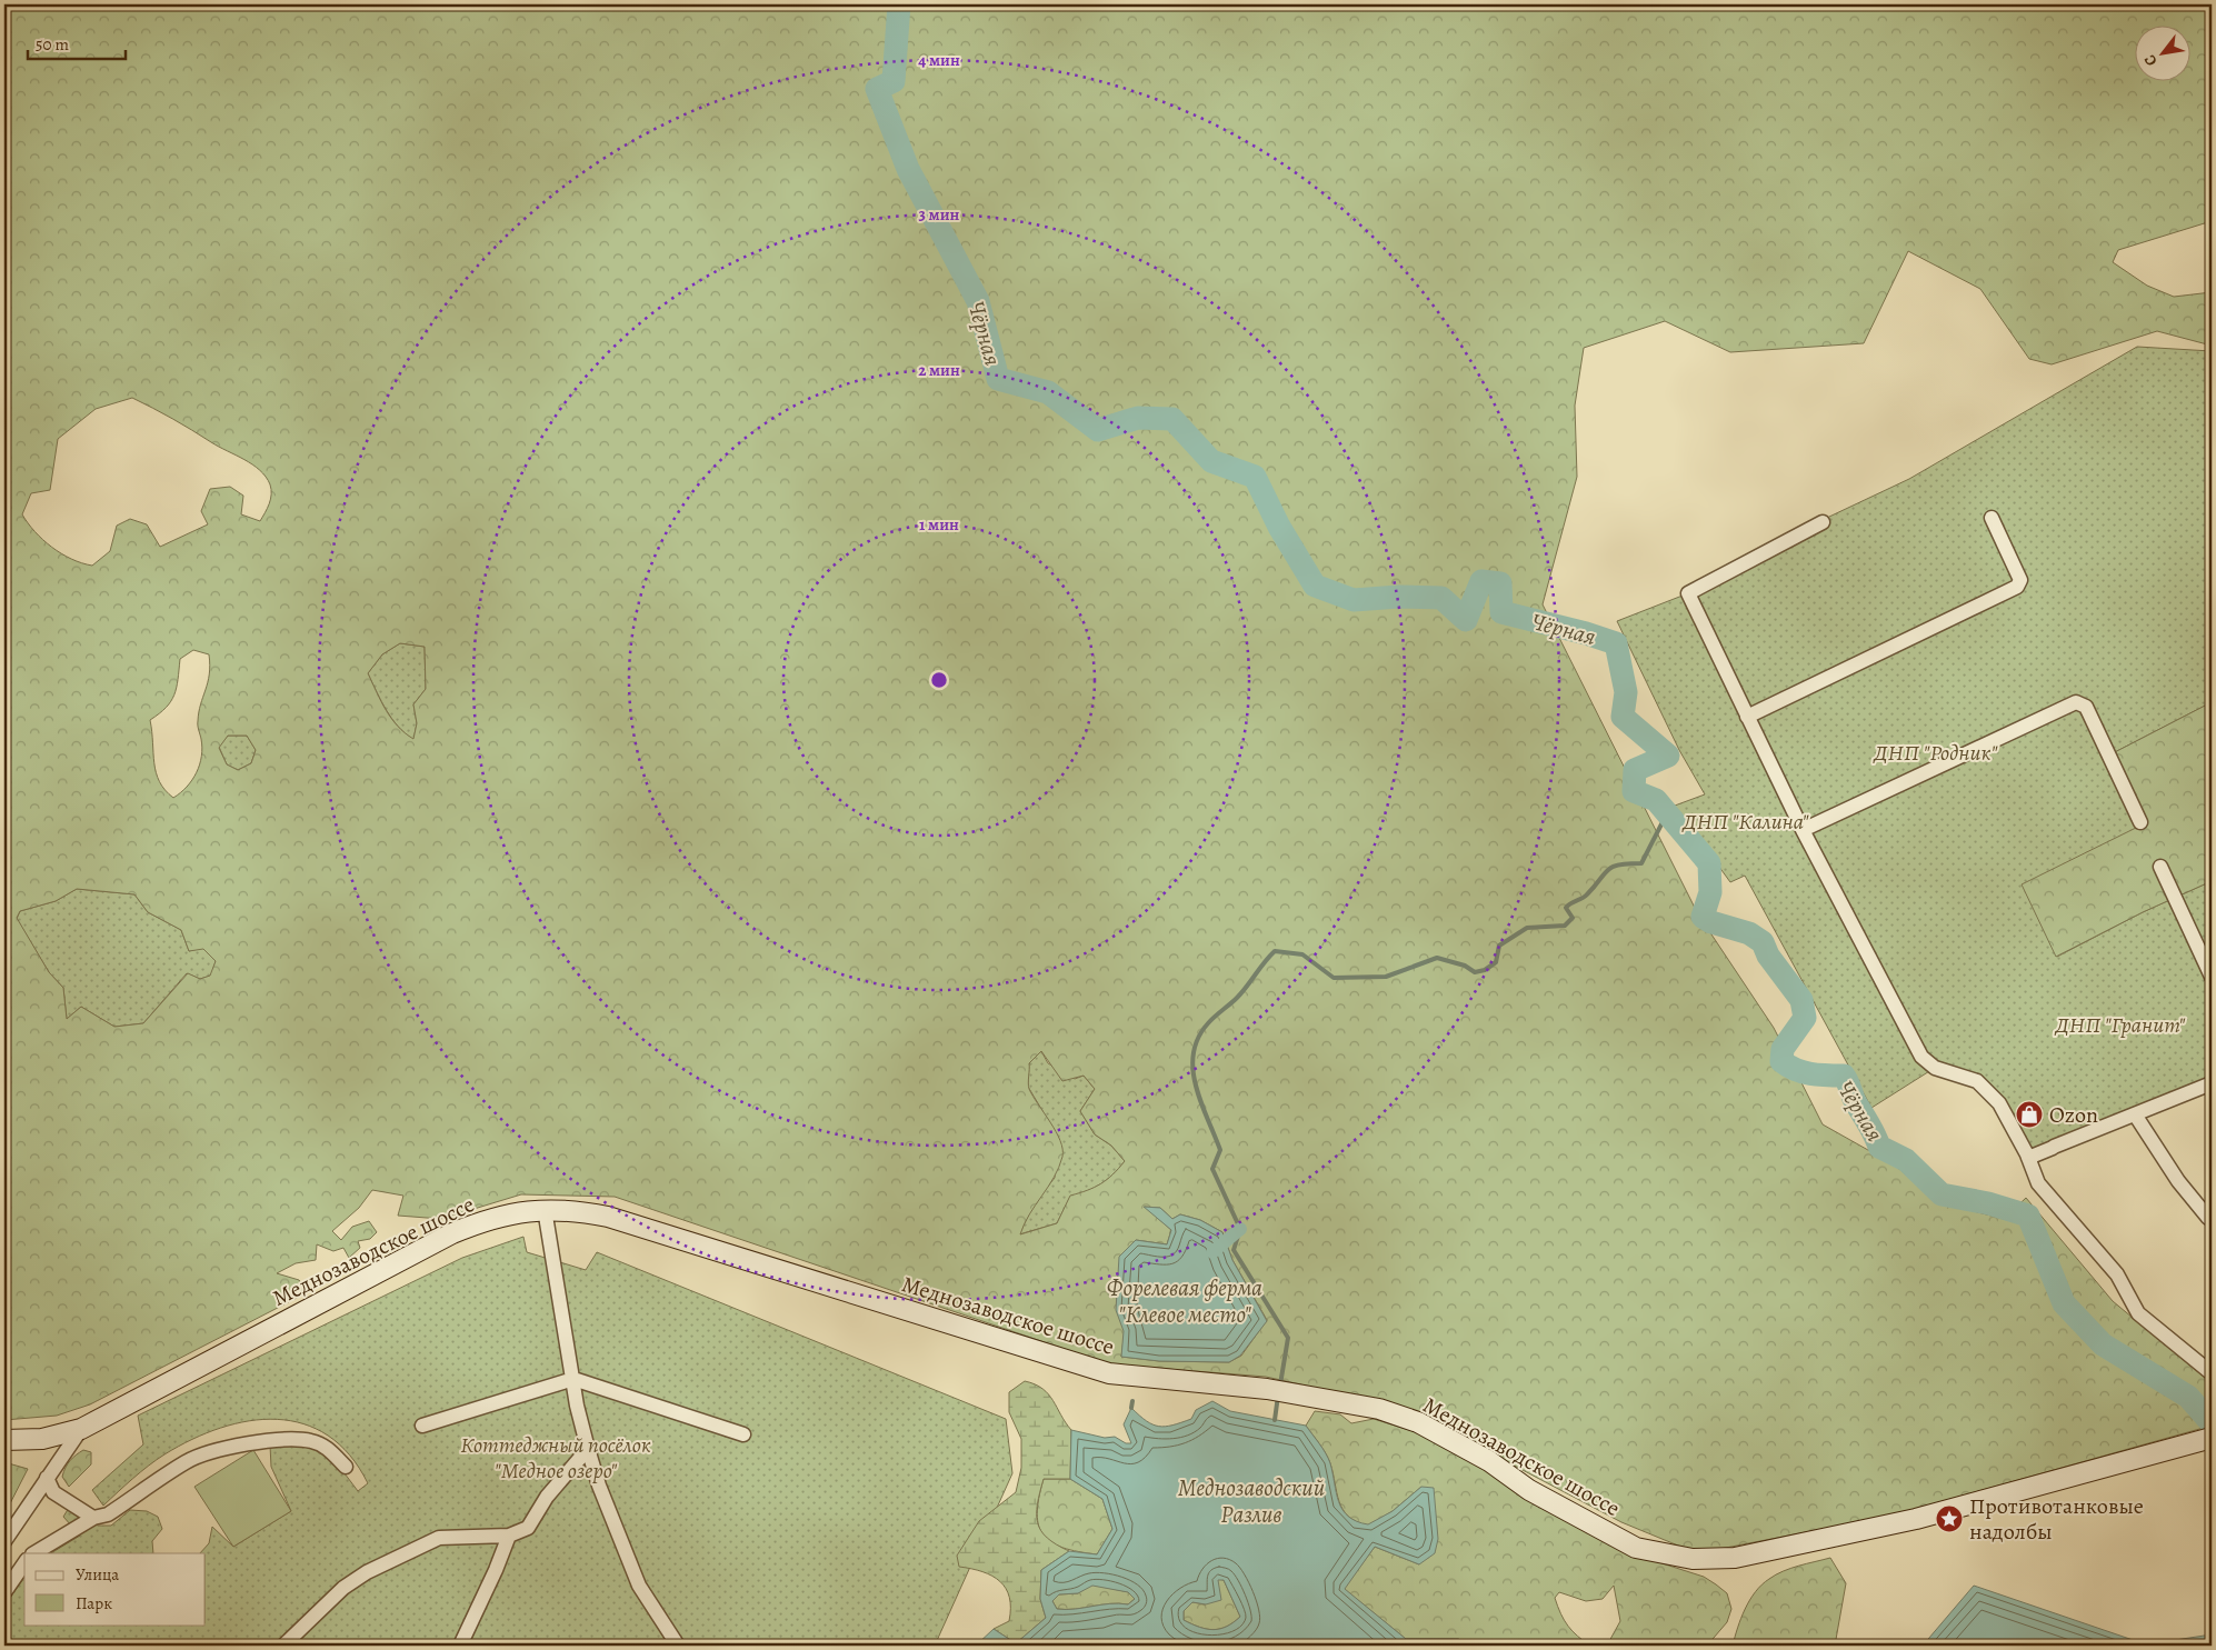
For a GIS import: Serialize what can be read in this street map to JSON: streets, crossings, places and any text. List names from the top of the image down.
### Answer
{
  "streets": {
    "main road": ["Меднозаводское шоссе"]
  },
  "water": ["Чёрная", "Форелевая ферма \"Клевое место\"", "Меднозаводский Разлив"],
  "parks": [
    "ДНП \"Родник\"",
    "ДНП \"Калина\"",
    "ДНП \"Гранит\"",
    "Коттеджный посёлок \"Медное озеро\""
  ],
  "places": {
    "shop": ["Ozon"],
    "place": ["Противотанковые надолбы"]
  },
  "legend": ["Улица", "Парк"],
  "scale_bar": "50 m",
  "north": "bottom left",
  "rings": [
    "4 мин",
    "3 мин",
    "2 мин",
    "1 мин"
  ]
}
